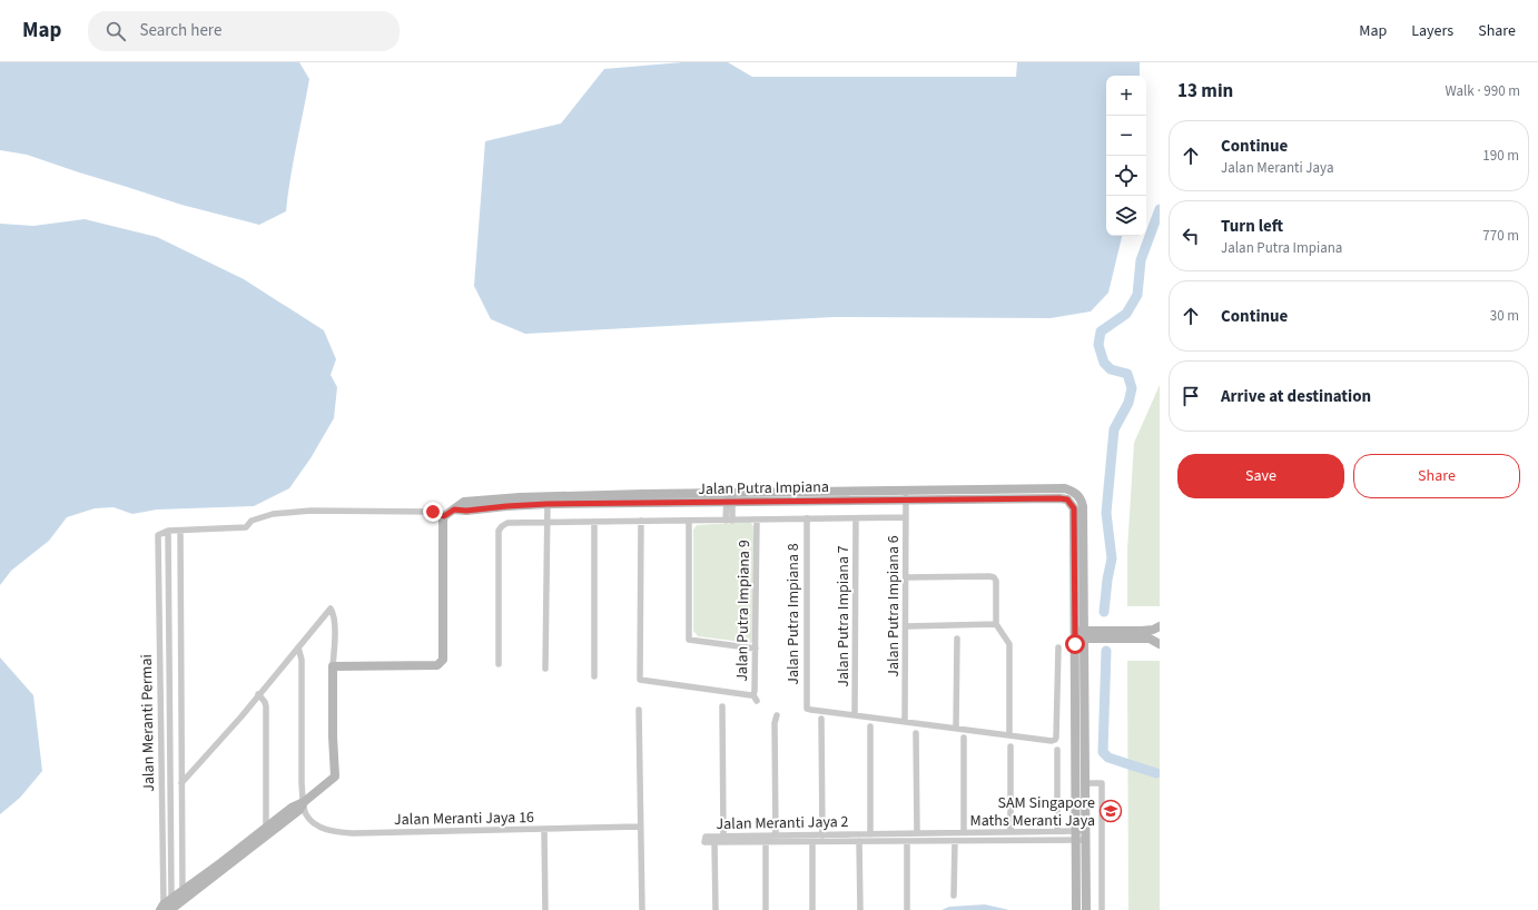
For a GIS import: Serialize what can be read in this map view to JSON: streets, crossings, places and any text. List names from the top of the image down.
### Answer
{
  "streets": {
    "street": [
      "Jalan Putra Impiana",
      "Jalan Putra Impiana 6",
      "Jalan Putra Impiana 9",
      "Jalan Putra Impiana 8",
      "Jalan Putra Impiana 7",
      "Jalan Meranti Permai",
      "Jalan Meranti Jaya 16",
      "Jalan Meranti Jaya 2"
    ]
  },
  "crossings": [
    ["Jalan Putra Impiana", "Jalan Putra Impiana 6"],
    ["Jalan Putra Impiana 8", "Jalan Putra Impiana 7"]
  ],
  "places": {
    "school or university": ["SAM Singapore Maths Meranti Jaya"]
  },
  "page": {
    "header": "Map",
    "search": "Search here",
    "nav": ["Map", "Layers", "Share"],
    "heading": ["13 min", "Walk · 990 m"],
    "map_buttons": ["+", "−"],
    "list": [
      ["Continue", "Jalan Meranti Jaya", "190 m"],
      ["Turn left", "Jalan Putra Impiana", "770 m"],
      ["Continue", "30 m"],
      "Arrive at destination"
    ],
    "buttons": ["Save", "Share"]
  }
}
